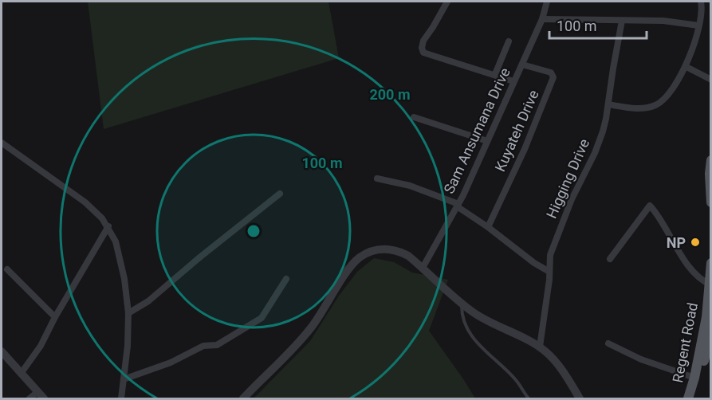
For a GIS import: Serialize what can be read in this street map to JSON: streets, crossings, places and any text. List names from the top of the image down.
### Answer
{
  "streets": {
    "main road": ["Regent Road"],
    "street": ["Sam Ansumana Drive", "Kuyateh Drive", "Higging Drive"]
  },
  "crossings": [
    ["Sam Ansumana Drive", "Kuyateh Drive"]
  ],
  "places": ["NP"],
  "scale_bar": "100 m",
  "rings": ["200 m", "100 m"]
}
